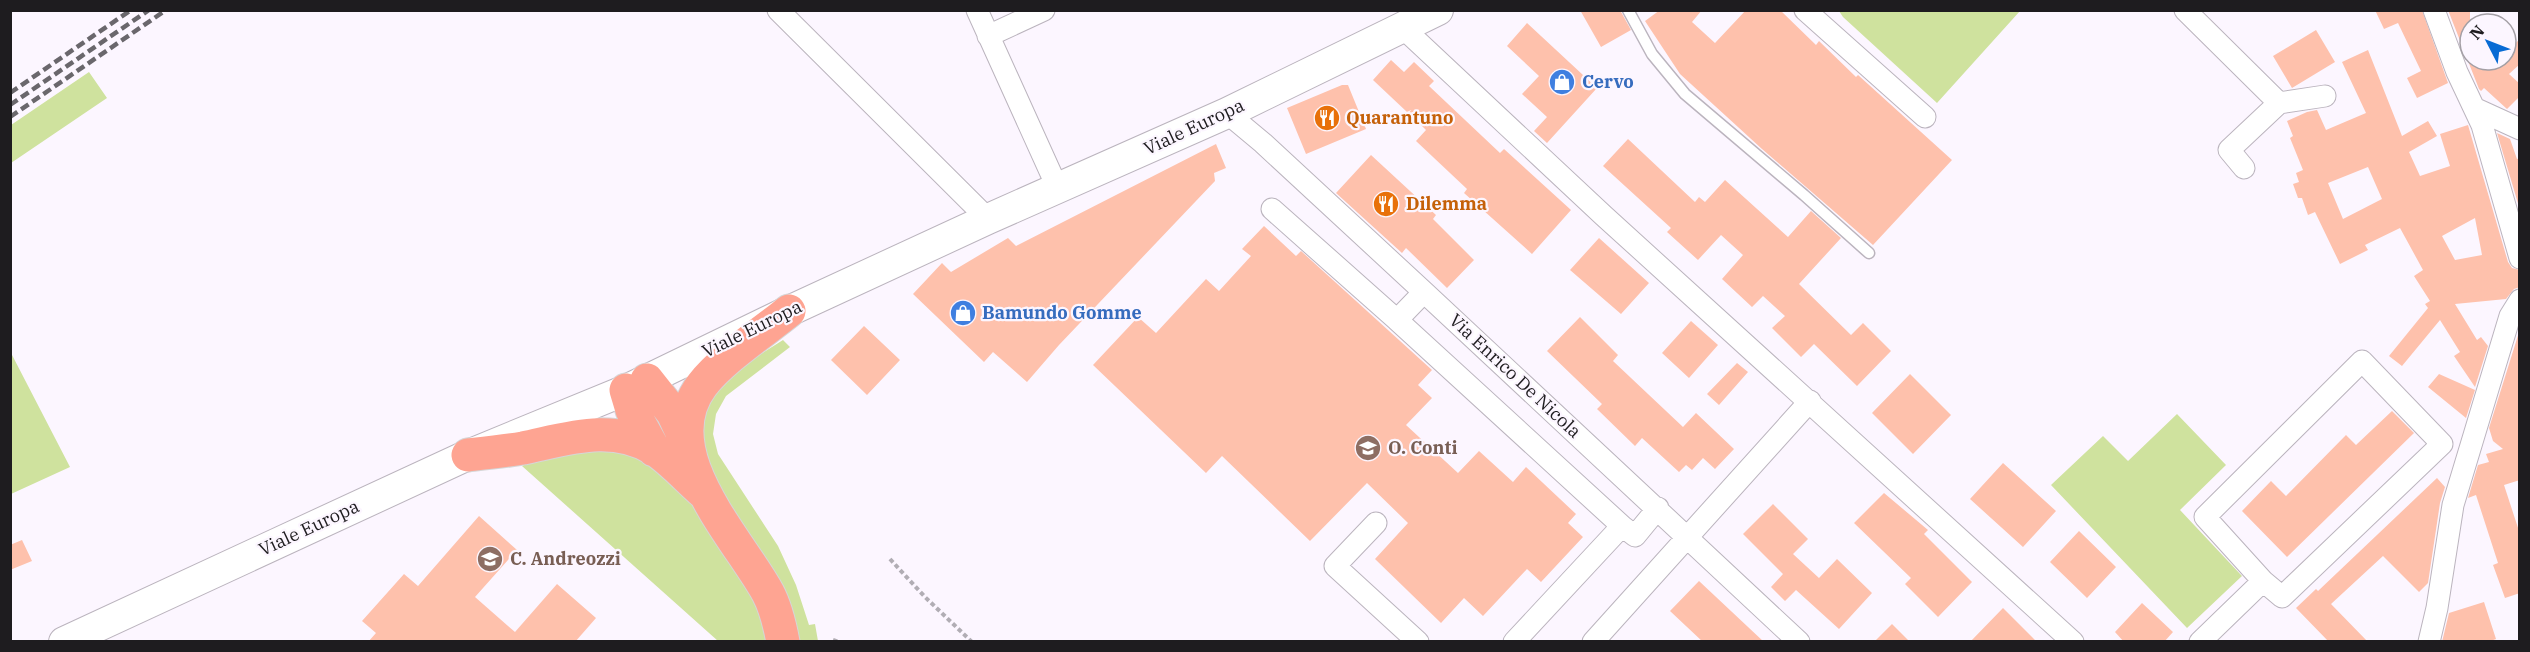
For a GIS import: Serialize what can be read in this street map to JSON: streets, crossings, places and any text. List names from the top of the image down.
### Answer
{
  "streets": {
    "main road": ["Viale Europa"],
    "street": ["Via Enrico De Nicola"]
  },
  "crossings": [
    ["Viale Europa", "Via Enrico De Nicola"]
  ],
  "places": {
    "shop": ["Cervo", "Bamundo Gomme"],
    "restaurant": ["Quarantuno", "Dilemma"],
    "school or university": ["O. Conti", "C. Andreozzi"]
  },
  "north": "top left"
}
